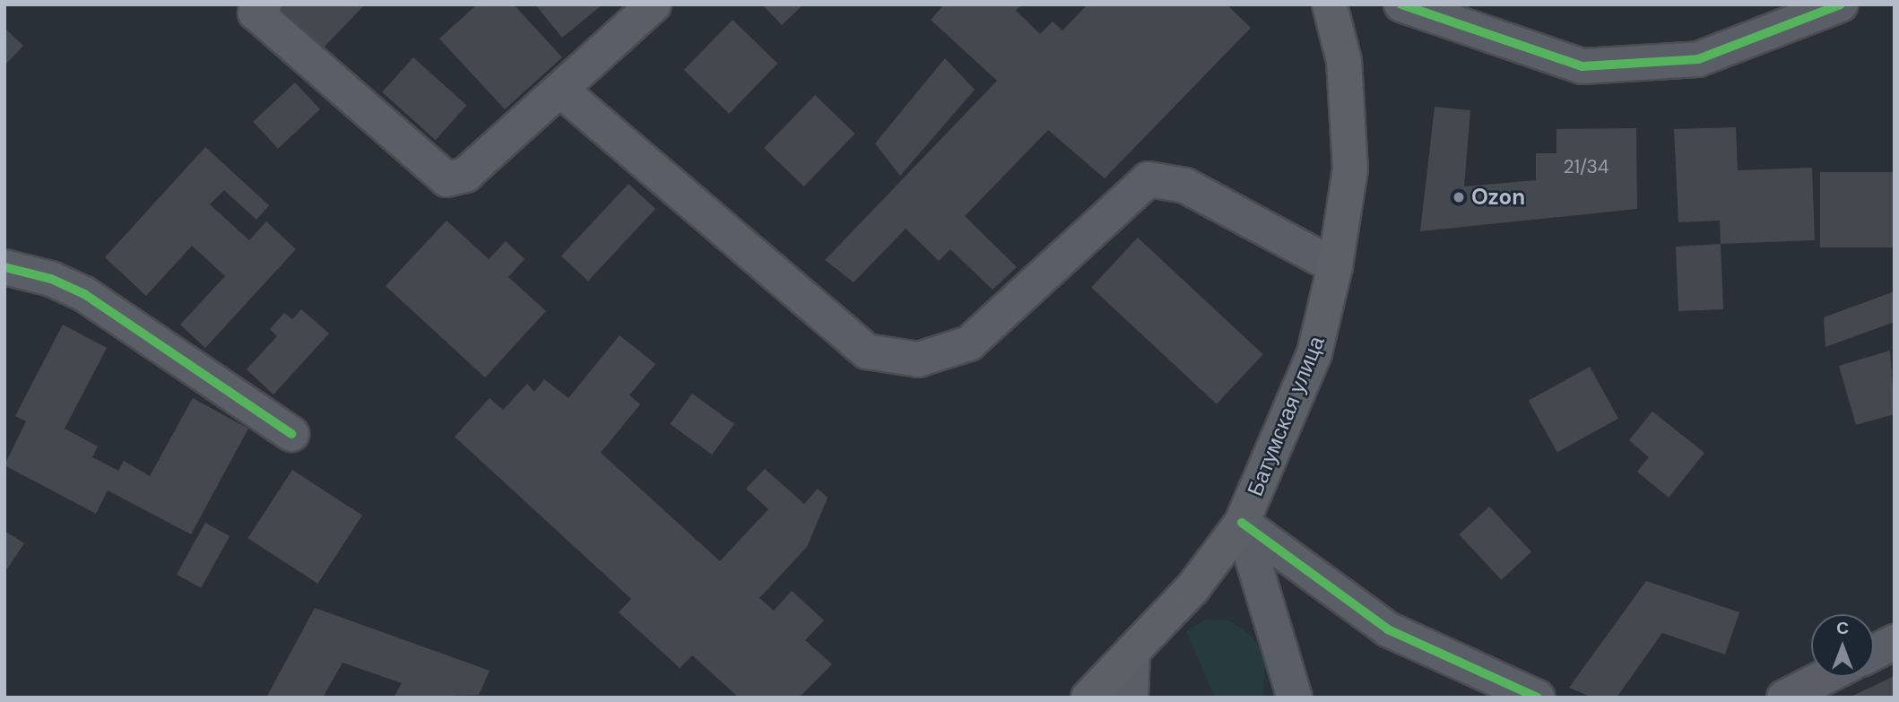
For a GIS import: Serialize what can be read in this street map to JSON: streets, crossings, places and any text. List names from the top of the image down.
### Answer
{
  "streets": {
    "main road": ["Батумская улица"]
  },
  "places": ["Ozon"],
  "house_numbers": ["21/34"],
  "north": "top"
}
